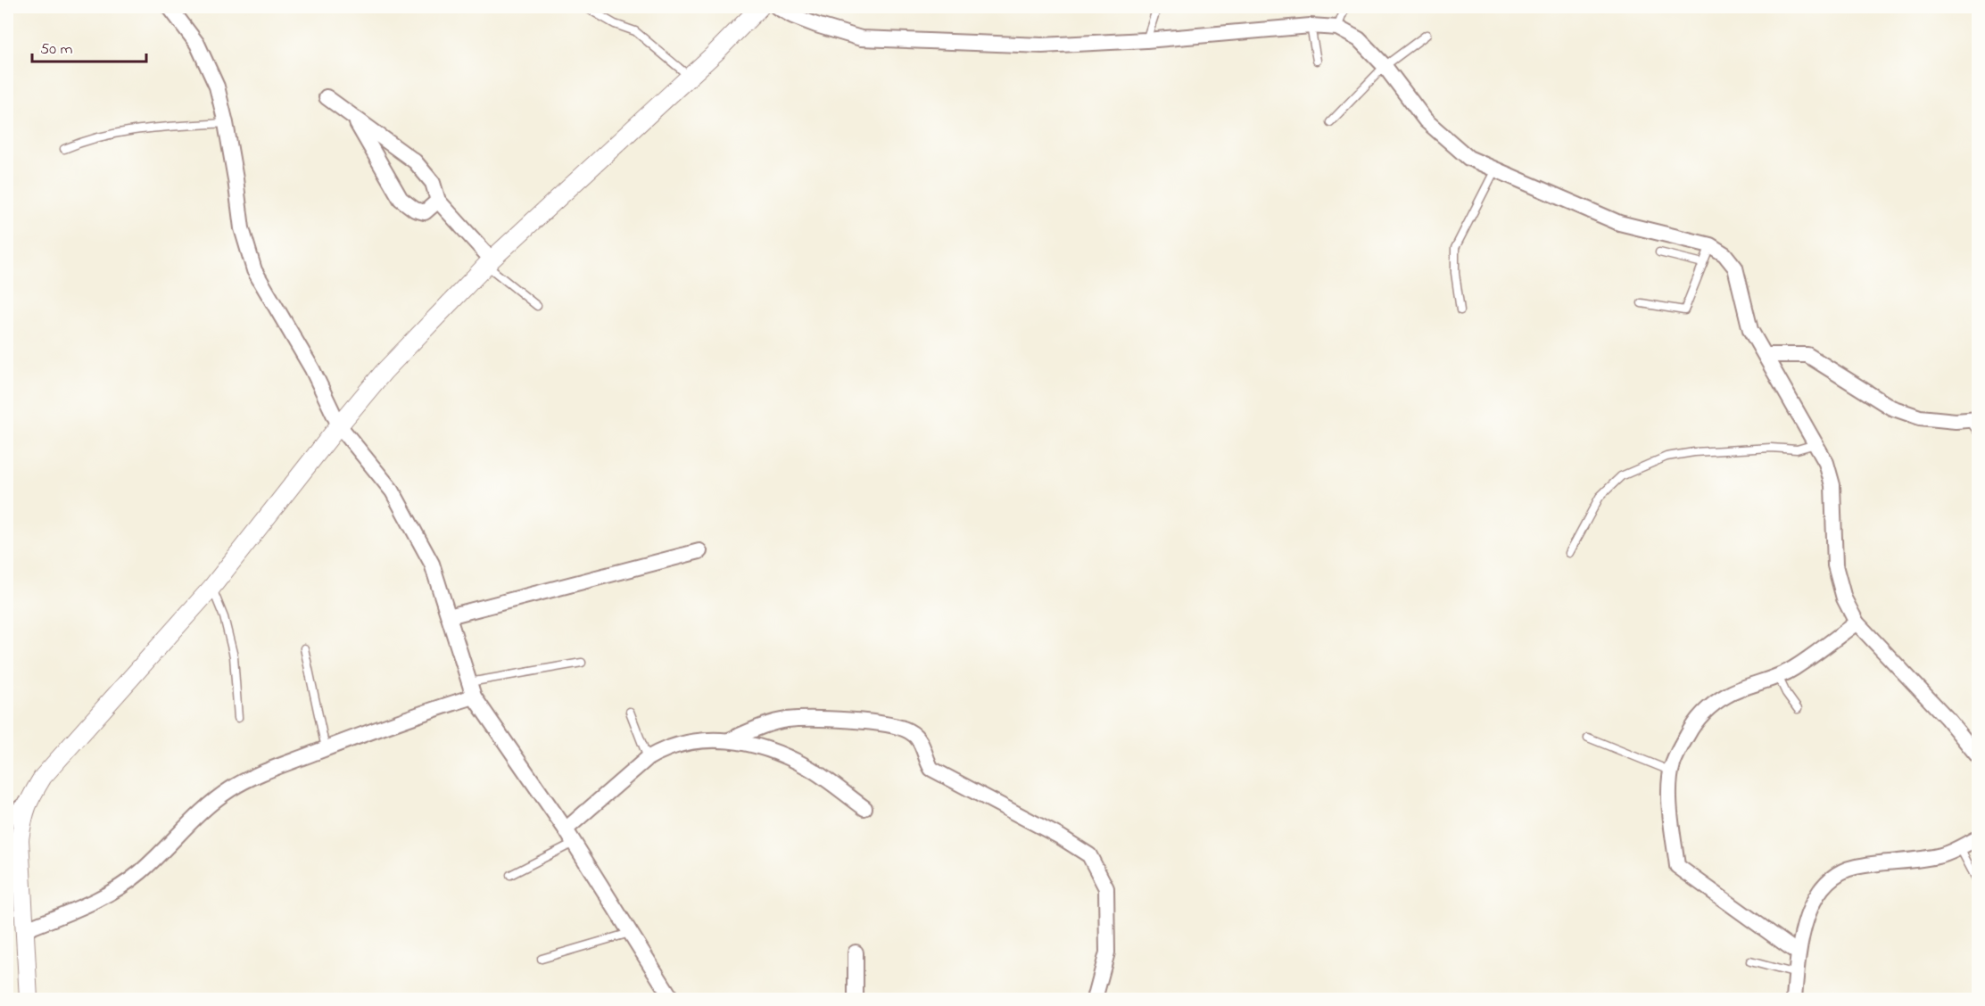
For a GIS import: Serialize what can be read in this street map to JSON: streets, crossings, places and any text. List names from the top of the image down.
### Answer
{
  "scale_bar": "50 m"
}
